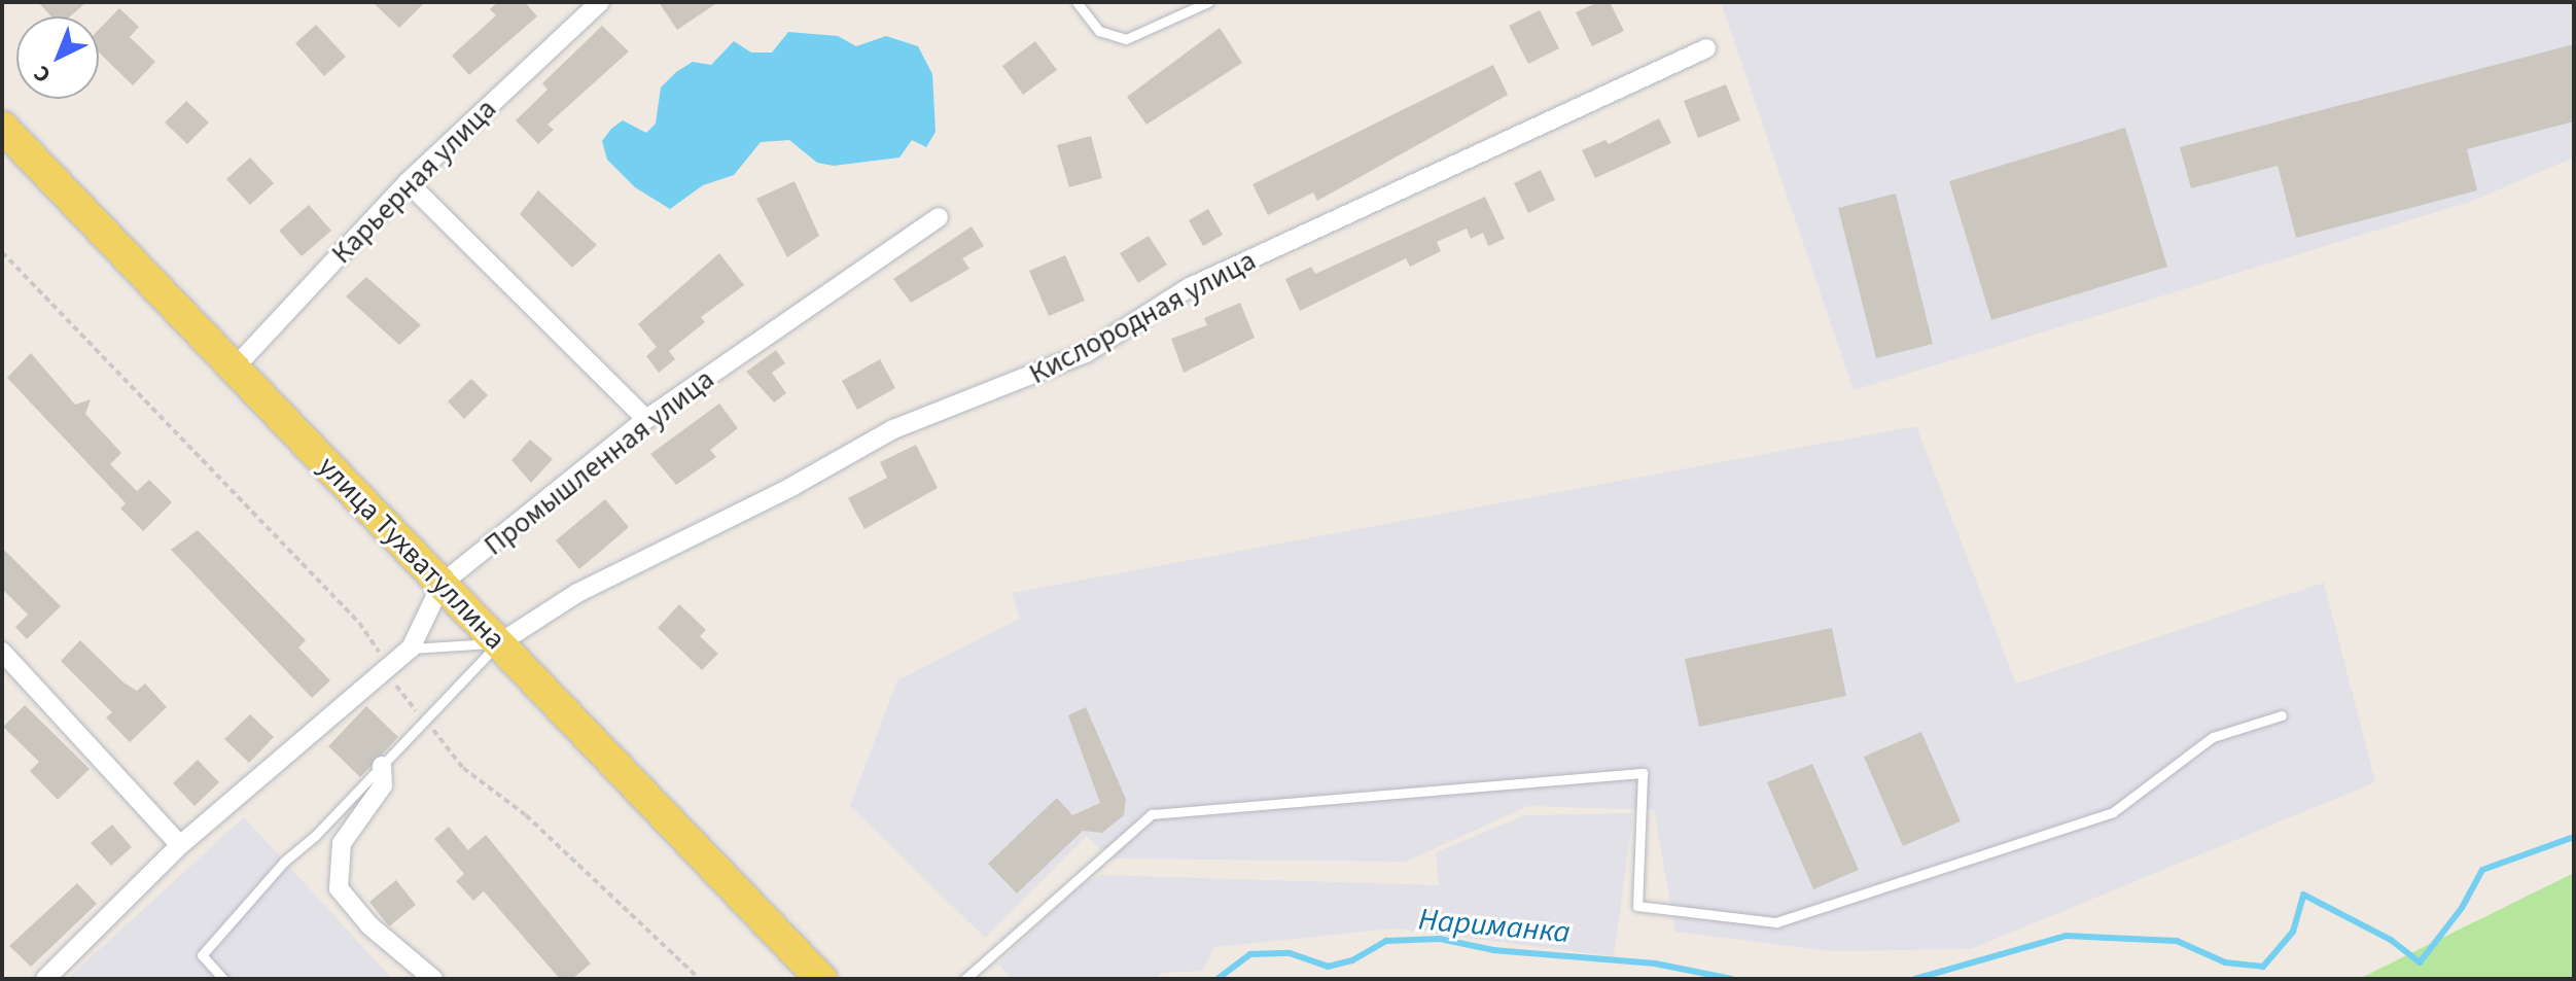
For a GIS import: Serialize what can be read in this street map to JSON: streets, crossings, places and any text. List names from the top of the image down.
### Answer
{
  "streets": {
    "main road": ["улица Тухватуллина"],
    "street": ["Карьерная улица", "Кислородная улица", "Промышленная улица"]
  },
  "crossings": [
    ["Карьерная улица", "улица Тухватуллина"],
    ["Кислородная улица", "улица Тухватуллина"],
    ["Промышленная улица", "улица Тухватуллина"]
  ],
  "water": ["Нариманка"],
  "north": "bottom left"
}
